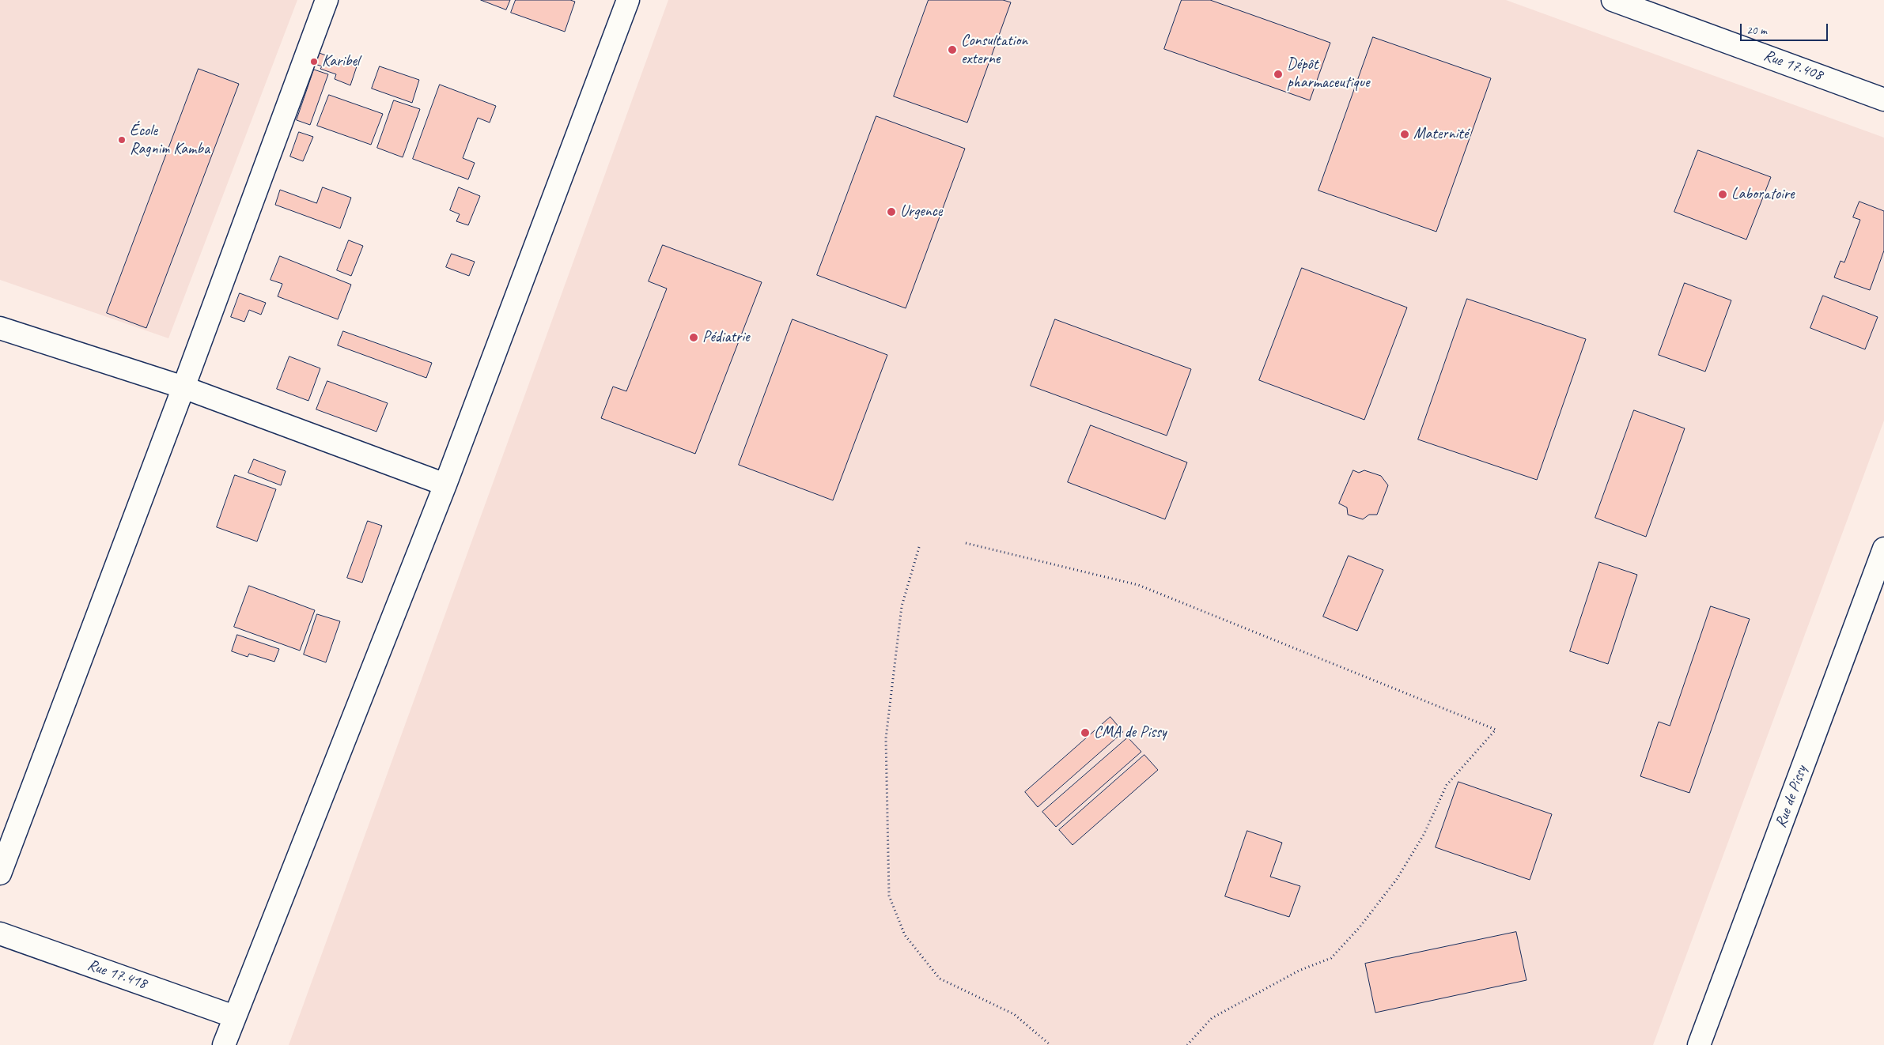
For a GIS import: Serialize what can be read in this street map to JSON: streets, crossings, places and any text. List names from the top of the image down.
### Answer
{
  "streets": {
    "street": ["Rue 17.408", "Rue de Pissy", "Rue 17.418"]
  },
  "places": [
    "Consultation externe",
    "Karibel",
    "Dépôt pharmaceutique",
    "Maternité",
    "École Ragnim Kamba",
    "Laboratoire",
    "Urgence",
    "Pédiatrie",
    "CMA de Pissy"
  ],
  "scale_bar": "20 m"
}
